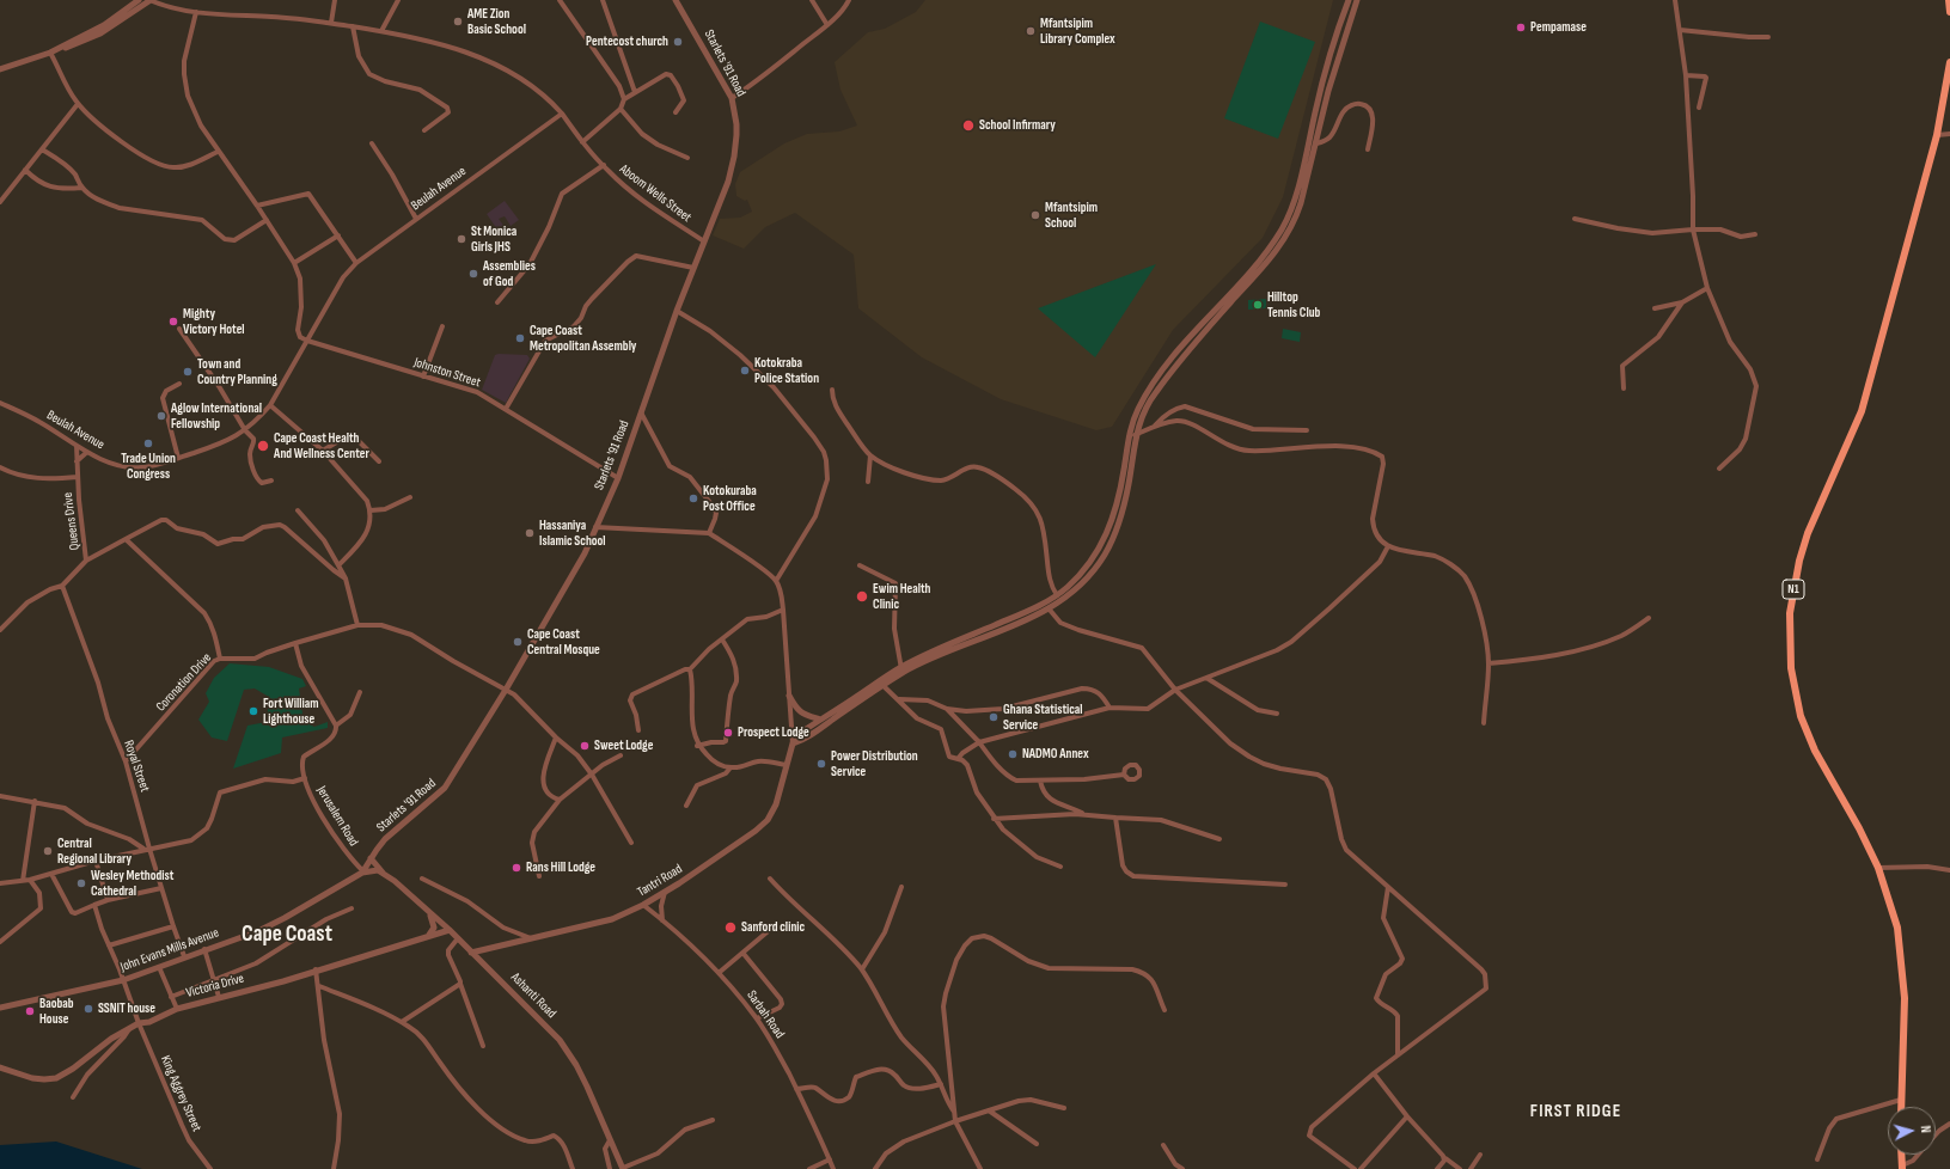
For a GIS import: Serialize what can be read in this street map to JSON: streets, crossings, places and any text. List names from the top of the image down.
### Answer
{
  "streets": {
    "highway": ["N1"],
    "street": [
      "Starlets '91 Road",
      "Beulah Avenue",
      "Aboom Wells Street",
      "Johnston Street",
      "Queens Drive",
      "Coronation Drive",
      "Royal Street",
      "Jerusalem Road",
      "Tantri Road",
      "John Evans Mills Avenue",
      "Victoria Drive",
      "Ashanti Road",
      "Sarbah Road",
      "King Aggrey Street"
    ]
  },
  "crossings": [
    ["Starlets '91 Road", "Aboom Wells Street"],
    ["Starlets '91 Road", "Johnston Street"],
    ["Starlets '91 Road", "Coronation Drive"],
    ["Starlets '91 Road", "Jerusalem Road"],
    ["Starlets '91 Road", "John Evans Mills Avenue"],
    ["Starlets '91 Road", "Ashanti Road"],
    ["Beulah Avenue", "Aboom Wells Street"],
    ["Beulah Avenue", "Johnston Street"],
    ["Beulah Avenue", "Queens Drive"],
    ["Queens Drive", "Royal Street"],
    ["Coronation Drive", "Royal Street"],
    ["Royal Street", "John Evans Mills Avenue"],
    ["Jerusalem Road", "John Evans Mills Avenue"],
    ["Tantri Road", "Ashanti Road"],
    ["Tantri Road", "Sarbah Road"],
    ["John Evans Mills Avenue", "King Aggrey Street"],
    ["Victoria Drive", "Ashanti Road"],
    ["Victoria Drive", "King Aggrey Street"]
  ],
  "districts": ["Cape Coast", "FIRST RIDGE"],
  "places": [
    "AME Zion Basic School",
    "Pempamase",
    "Mfantsipim Library Complex",
    "Pentecost church",
    "School Infirmary",
    "Mfantsipim School",
    "St Monica Girls JHS",
    "Assemblies of God",
    "Hilltop Tennis Club",
    "Mighty Victory Hotel",
    "Cape Coast Metropolitan Assembly",
    "Kotokraba Police Station",
    "Town and Country Planning",
    "Aglow International Fellowship",
    "Trade Union Congress",
    "Cape Coast Health And Wellness Center",
    "Kotokuraba Post Office",
    "Hassaniya Islamic School",
    "Ewim Health Clinic",
    "Cape Coast Central Mosque",
    "Fort William Lighthouse",
    "Ghana Statistical Service",
    "Prospect Lodge",
    "Sweet Lodge",
    "NADMO Annex",
    "Power Distribution Service",
    "Central Regional Library",
    "Rans Hill Lodge",
    "Wesley Methodist Cathedral",
    "Sanford clinic",
    "SSNIT house",
    "Baobab House"
  ],
  "north": "right"
}
